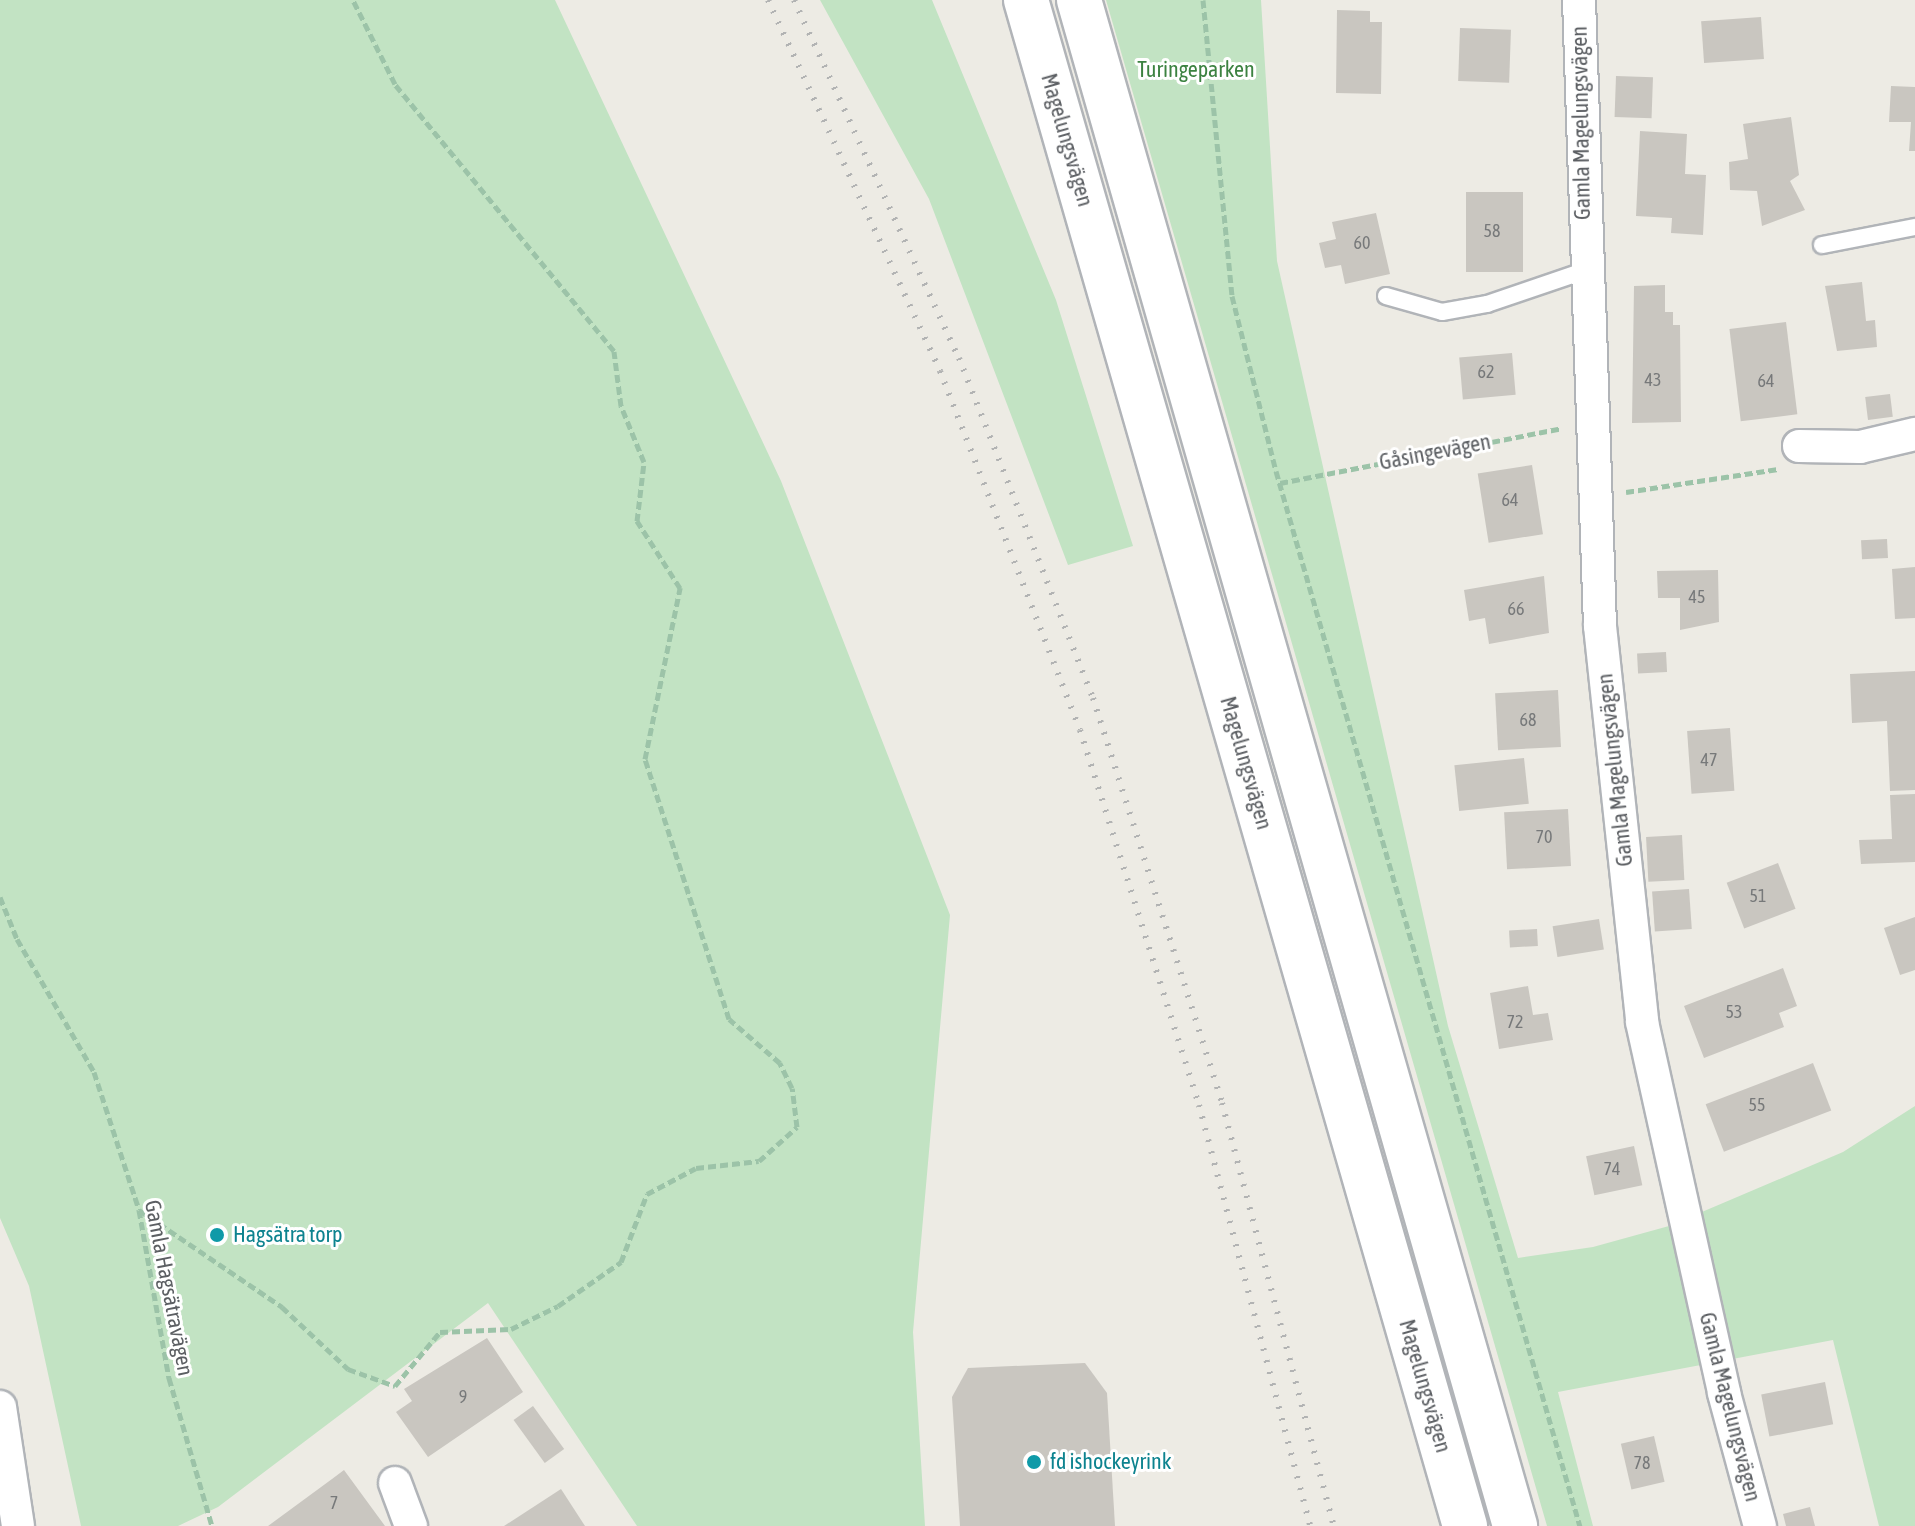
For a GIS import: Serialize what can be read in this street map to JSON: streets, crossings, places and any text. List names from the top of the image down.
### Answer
{
  "streets": {
    "main road": ["Magelungsvägen"],
    "street": ["Gamla Magelungsvägen"],
    "path": ["Gåsingevägen", "Gamla Hagsätravägen"]
  },
  "crossings": [
    ["Gamla Magelungsvägen", "Gåsingevägen"]
  ],
  "parks": ["Turingeparken"],
  "places": ["Hagsätra torp", "fd ishockeyrink"],
  "house_numbers": [
    "58",
    "60",
    "62",
    "43",
    "64",
    "64",
    "45",
    "66",
    "68",
    "47",
    "70",
    "51",
    "53",
    "72",
    "55",
    "74",
    "9",
    "78",
    "7"
  ]
}
